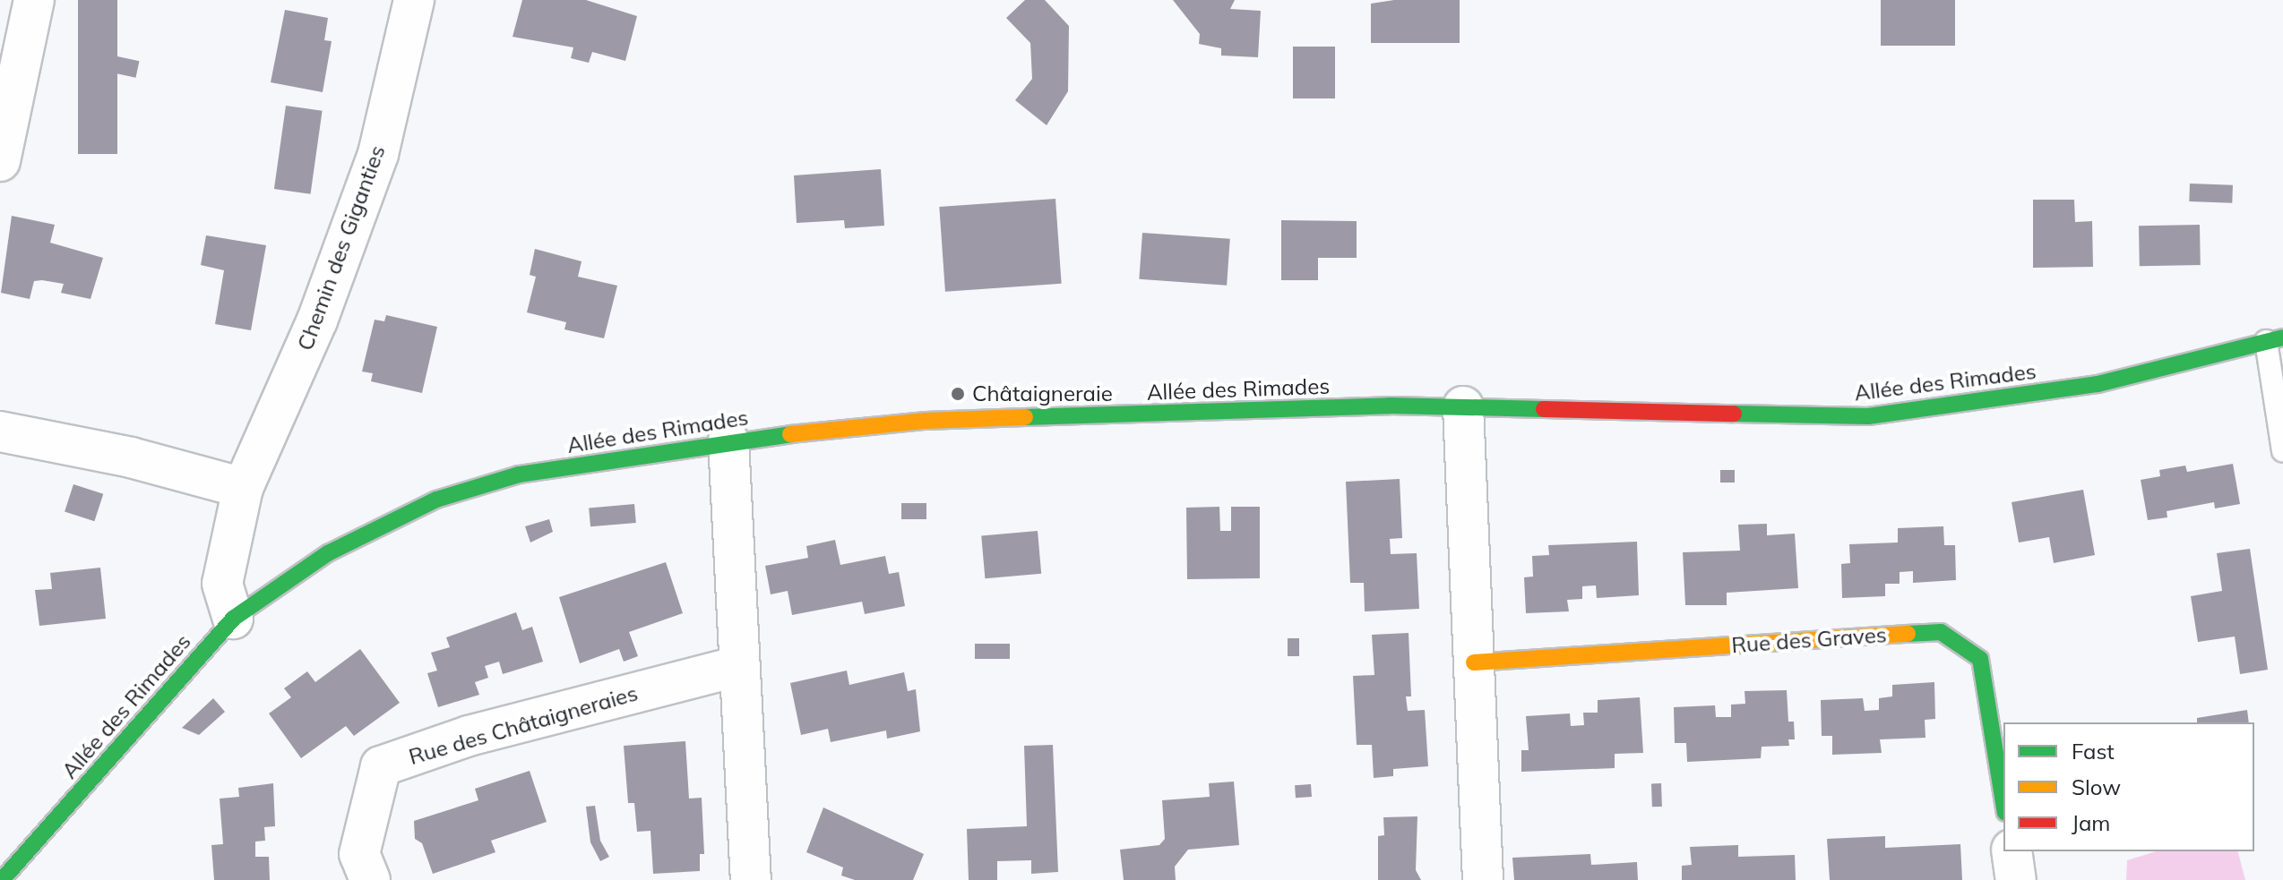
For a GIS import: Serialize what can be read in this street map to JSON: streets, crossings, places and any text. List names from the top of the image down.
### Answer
{
  "streets": {
    "main road": ["Allée des Rimades", "Rue des Graves"],
    "street": ["Chemin des Giganties", "Rue des Châtaigneraies"]
  },
  "crossings": [
    ["Chemin des Giganties", "Allée des Rimades"]
  ],
  "places": ["Châtaigneraie"],
  "legend": ["Fast", "Slow", "Jam"]
}
